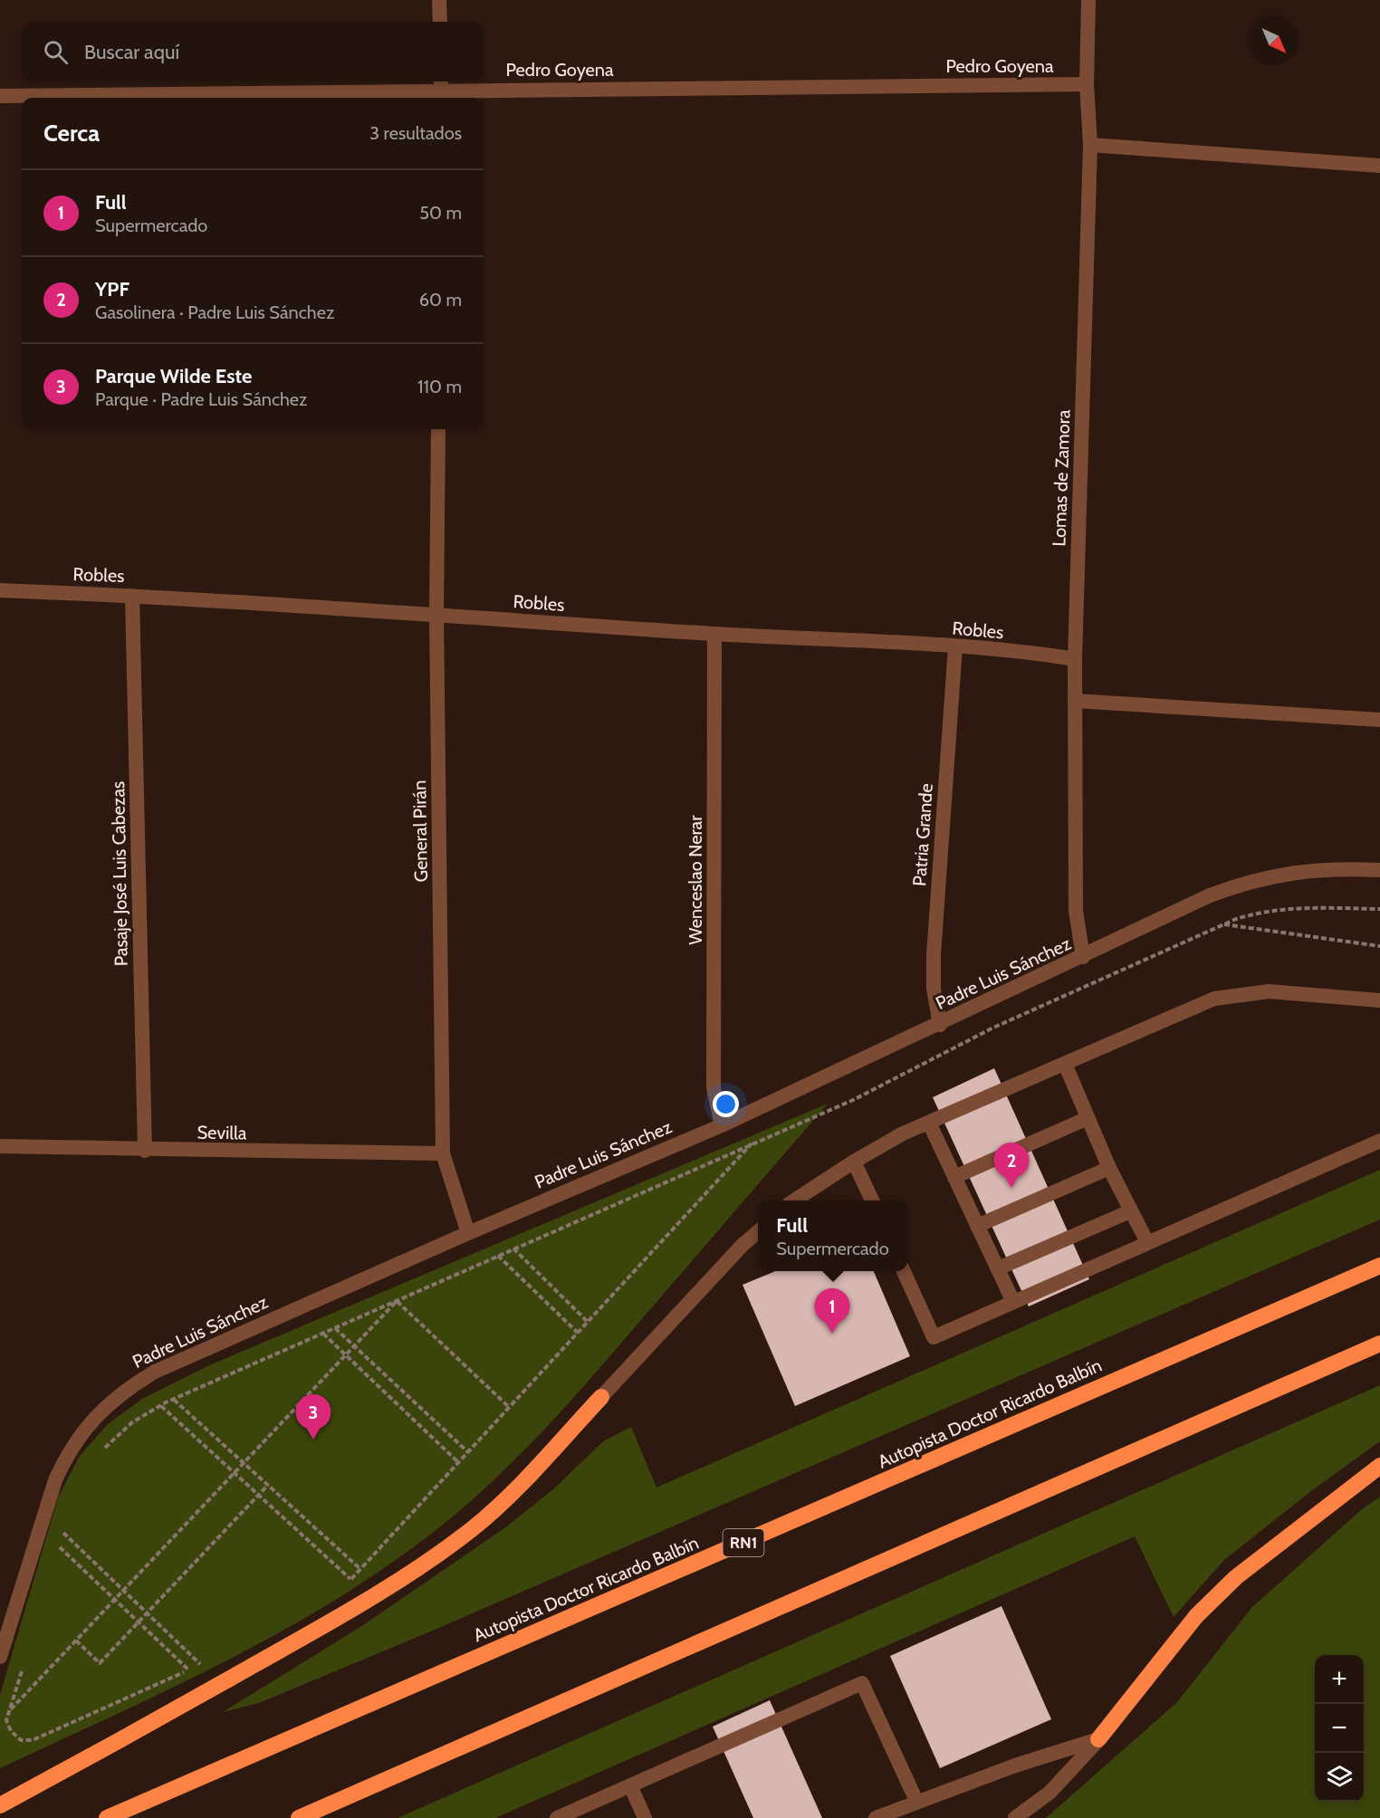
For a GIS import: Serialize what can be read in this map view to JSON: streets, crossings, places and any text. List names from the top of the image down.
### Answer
{
  "streets": {
    "highway": ["Autopista Doctor Ricardo Balbín", "RN1"],
    "street": [
      "Pedro Goyena",
      "Lomas de Zamora",
      "Robles",
      "General Pirán",
      "Patria Grande",
      "Pasaje José Luis Cabezas",
      "Wenceslao Nerar",
      "Padre Luis Sánchez",
      "Sevilla"
    ]
  },
  "crossings": [
    ["Pedro Goyena", "Lomas de Zamora"],
    ["Lomas de Zamora", "Robles"],
    ["Lomas de Zamora", "Padre Luis Sánchez"],
    ["Robles", "General Pirán"],
    ["Robles", "Patria Grande"],
    ["Robles", "Pasaje José Luis Cabezas"],
    ["Robles", "Wenceslao Nerar"],
    ["General Pirán", "Padre Luis Sánchez"],
    ["General Pirán", "Sevilla"],
    ["Patria Grande", "Padre Luis Sánchez"],
    ["Pasaje José Luis Cabezas", "Sevilla"],
    ["Wenceslao Nerar", "Padre Luis Sánchez"]
  ],
  "north": "bottom right",
  "page": {
    "search": "Buscar aquí",
    "heading": ["Cerca", "3 resultados"],
    "list": [
      {
        "mark": "1",
        "name": "Full",
        "note": "Supermercado",
        "value": "50 m"
      },
      {
        "mark": "2",
        "name": "YPF",
        "note": "Gasolinera · Padre Luis Sánchez",
        "value": "60 m"
      },
      {
        "mark": "3",
        "name": "Parque Wilde Este",
        "note": "Parque · Padre Luis Sánchez",
        "value": "110 m"
      }
    ],
    "pins": ["2", "1", "3"],
    "popup": ["Full", "Supermercado"],
    "map_buttons": ["+", "−"]
  }
}
